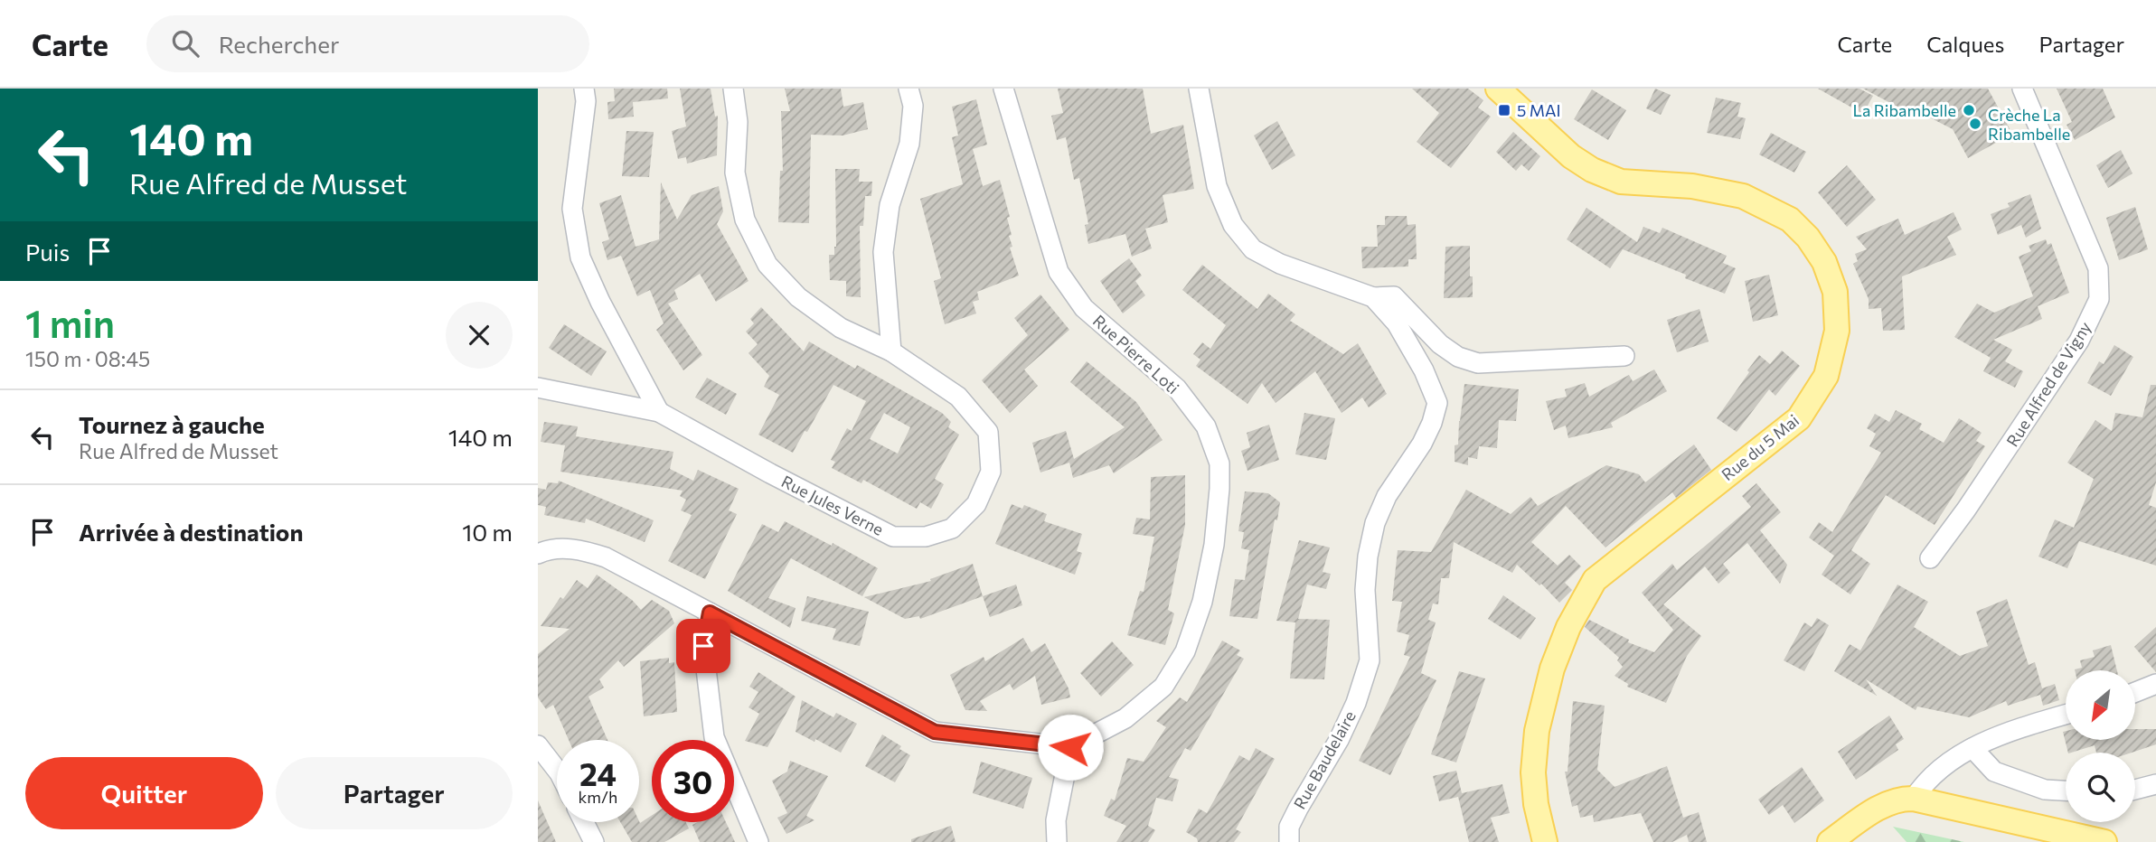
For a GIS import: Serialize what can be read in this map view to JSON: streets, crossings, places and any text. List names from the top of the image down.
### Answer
{
  "streets": {
    "main road": ["Rue du 5 Mai"],
    "street": [
      "Rue Pierre Loti",
      "Rue Alfred de Vigny",
      "Rue Jules Verne",
      "Rue Baudelaire"
    ]
  },
  "places": {
    "transit": ["5 MAI"],
    "other": ["La Ribambelle", "Crèche La Ribambelle"]
  },
  "north": "bottom left",
  "page": {
    "header": "Carte",
    "search": "Rechercher",
    "nav": ["Carte", "Calques", "Partager"],
    "turn": ["140 m", "Rue Alfred de Musset"],
    "then": "Puis",
    "heading": ["1 min", "150 m · 08:45"],
    "list": [
      {
        "name": "Tournez à gauche",
        "note": "Rue Alfred de Musset",
        "value": "140 m"
      },
      {
        "name": "Arrivée à destination",
        "value": "10 m"
      }
    ],
    "speed": "24 km/h",
    "limit": "30",
    "buttons": ["Quitter", "Partager"]
  }
}
